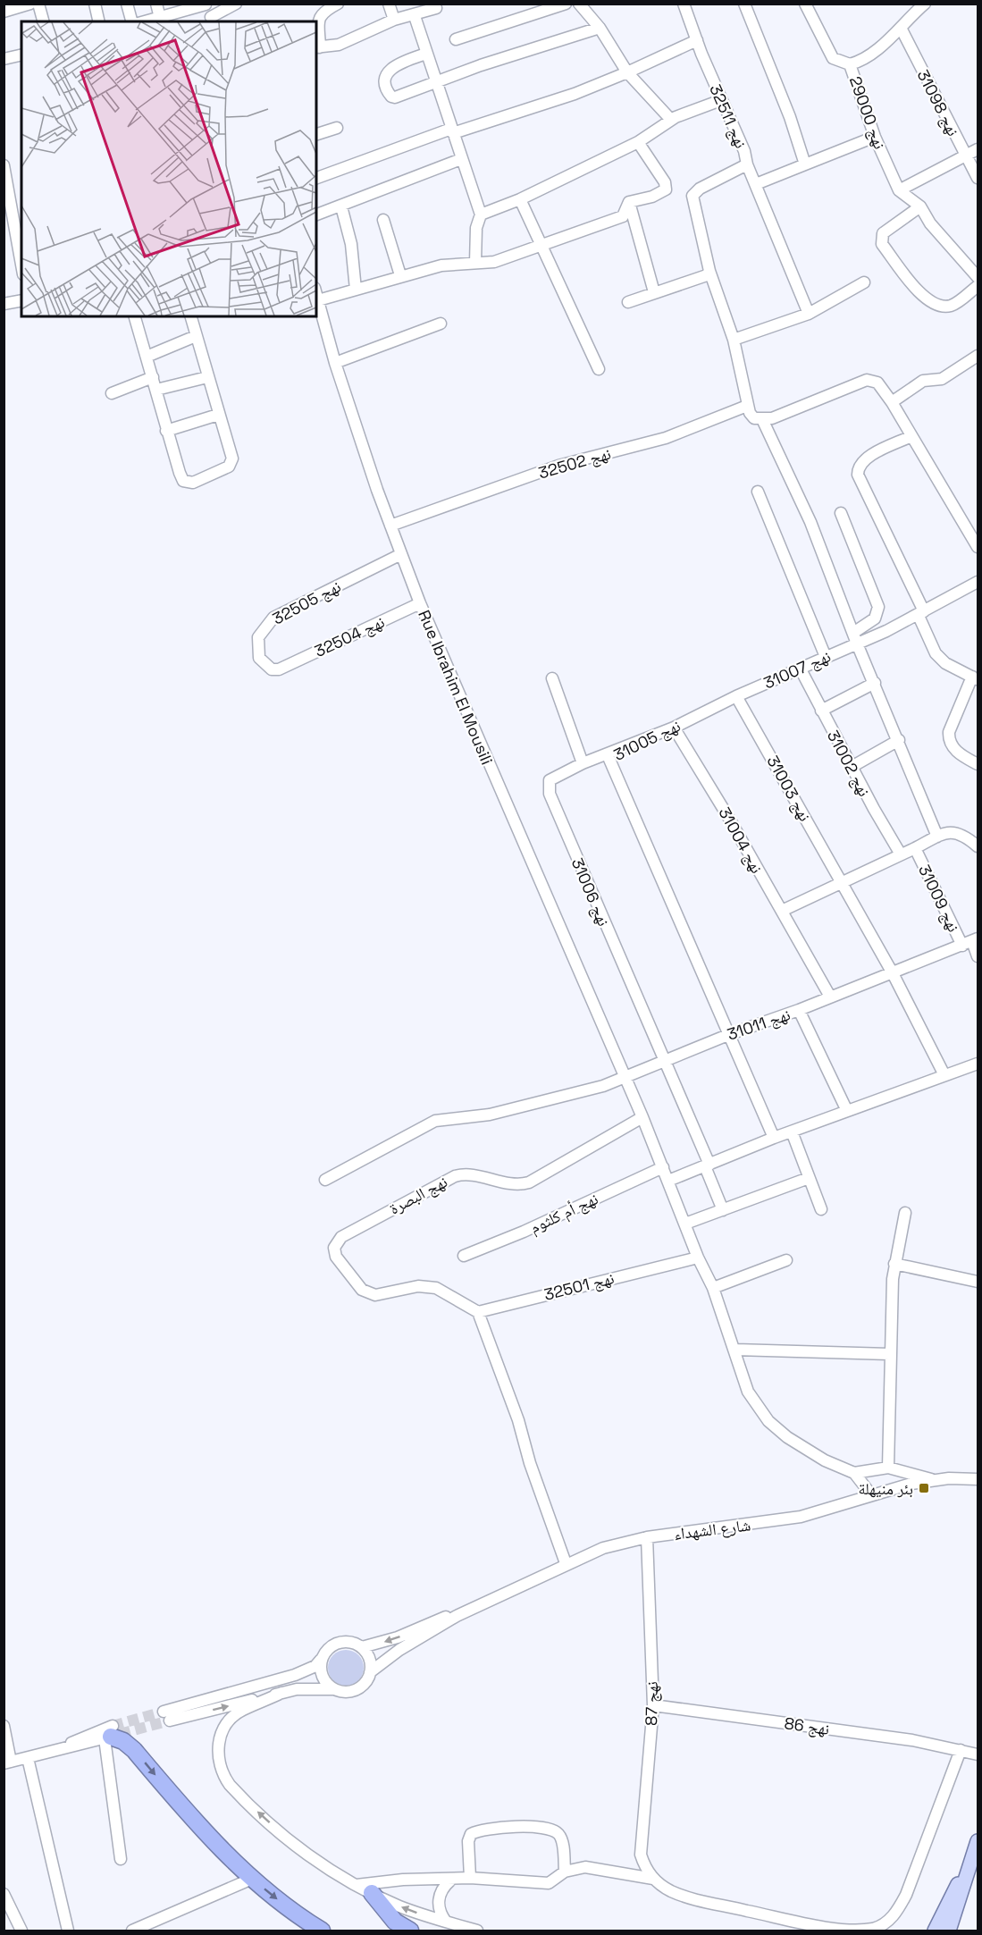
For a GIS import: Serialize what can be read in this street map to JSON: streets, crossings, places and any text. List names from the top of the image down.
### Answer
{
  "streets": {
    "street": [
      "نهج 31098",
      "نهج 29000",
      "نهج 32511",
      "نهج 32502",
      "نهج 32505",
      "نهج 32504",
      "نهج 31007",
      "Rue Ibrahim El Mousili",
      "نهج 31005",
      "نهج 31002",
      "نهج 31003",
      "نهج 31004",
      "نهج 31006",
      "نهج 31009",
      "نهج 31011",
      "نهج البصرة",
      "نهج أم كلثوم",
      "نهج 32501",
      "شارع الشهداء",
      "نهج 87",
      "نهج 86"
    ]
  },
  "crossings": [
    ["نهج 31098", "نهج 29000"],
    ["نهج 32502", "Rue Ibrahim El Mousili"],
    ["نهج 32505", "نهج 32504"],
    ["نهج 32505", "Rue Ibrahim El Mousili"],
    ["نهج 32504", "Rue Ibrahim El Mousili"],
    ["نهج 31007", "نهج 31005"],
    ["نهج 31007", "نهج 31002"],
    ["نهج 31007", "نهج 31003"],
    ["Rue Ibrahim El Mousili", "نهج 31011"],
    ["Rue Ibrahim El Mousili", "نهج البصرة"],
    ["Rue Ibrahim El Mousili", "نهج أم كلثوم"],
    ["Rue Ibrahim El Mousili", "نهج 32501"],
    ["نهج 31005", "نهج 31003"],
    ["نهج 31005", "نهج 31004"],
    ["نهج 31005", "نهج 31006"],
    ["نهج 31005", "نهج 31011"],
    ["نهج 31003", "نهج 31009"],
    ["نهج 31003", "نهج 31011"],
    ["نهج 31004", "نهج 31011"],
    ["نهج 31006", "نهج 31011"],
    ["نهج 31009", "نهج 31011"],
    ["نهج البصرة", "نهج 32501"],
    ["شارع الشهداء", "نهج 87"],
    ["نهج 87", "نهج 86"]
  ],
  "places": {
    "transit": ["بئر منيهلة"]
  }
}
